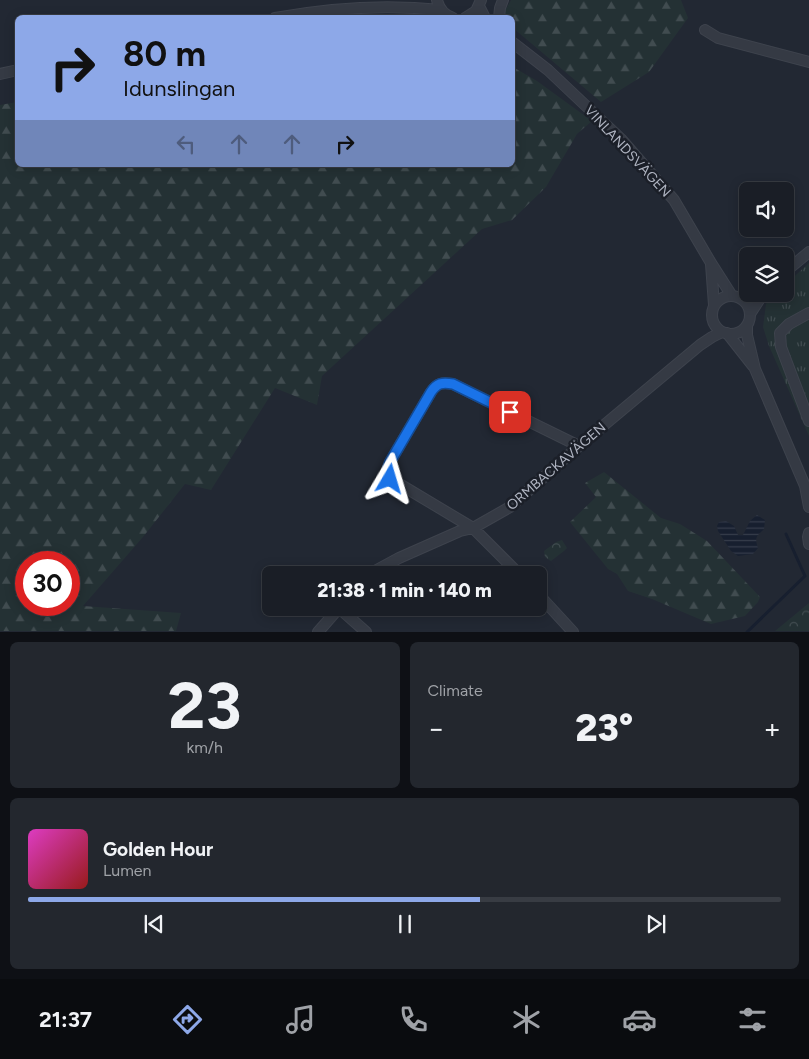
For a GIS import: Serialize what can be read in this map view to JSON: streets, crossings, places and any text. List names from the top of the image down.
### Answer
{
  "streets": {
    "street": ["VINLANDSVÄGEN", "ORMBACKAVÄGEN"]
  },
  "crossings": [
    ["VINLANDSVÄGEN", "ORMBACKAVÄGEN"]
  ],
  "page": {
    "turn": ["80 m", "Idunslingan"],
    "limit": "30",
    "trip": "21:38 · 1 min · 140 m",
    "tile": [
      ["23", "km/h"],
      "Climate"
    ],
    "heat": ["−", "23°", "+"],
    "song": ["Golden Hour", "Lumen"],
    "tabs": "21:37"
  }
}
